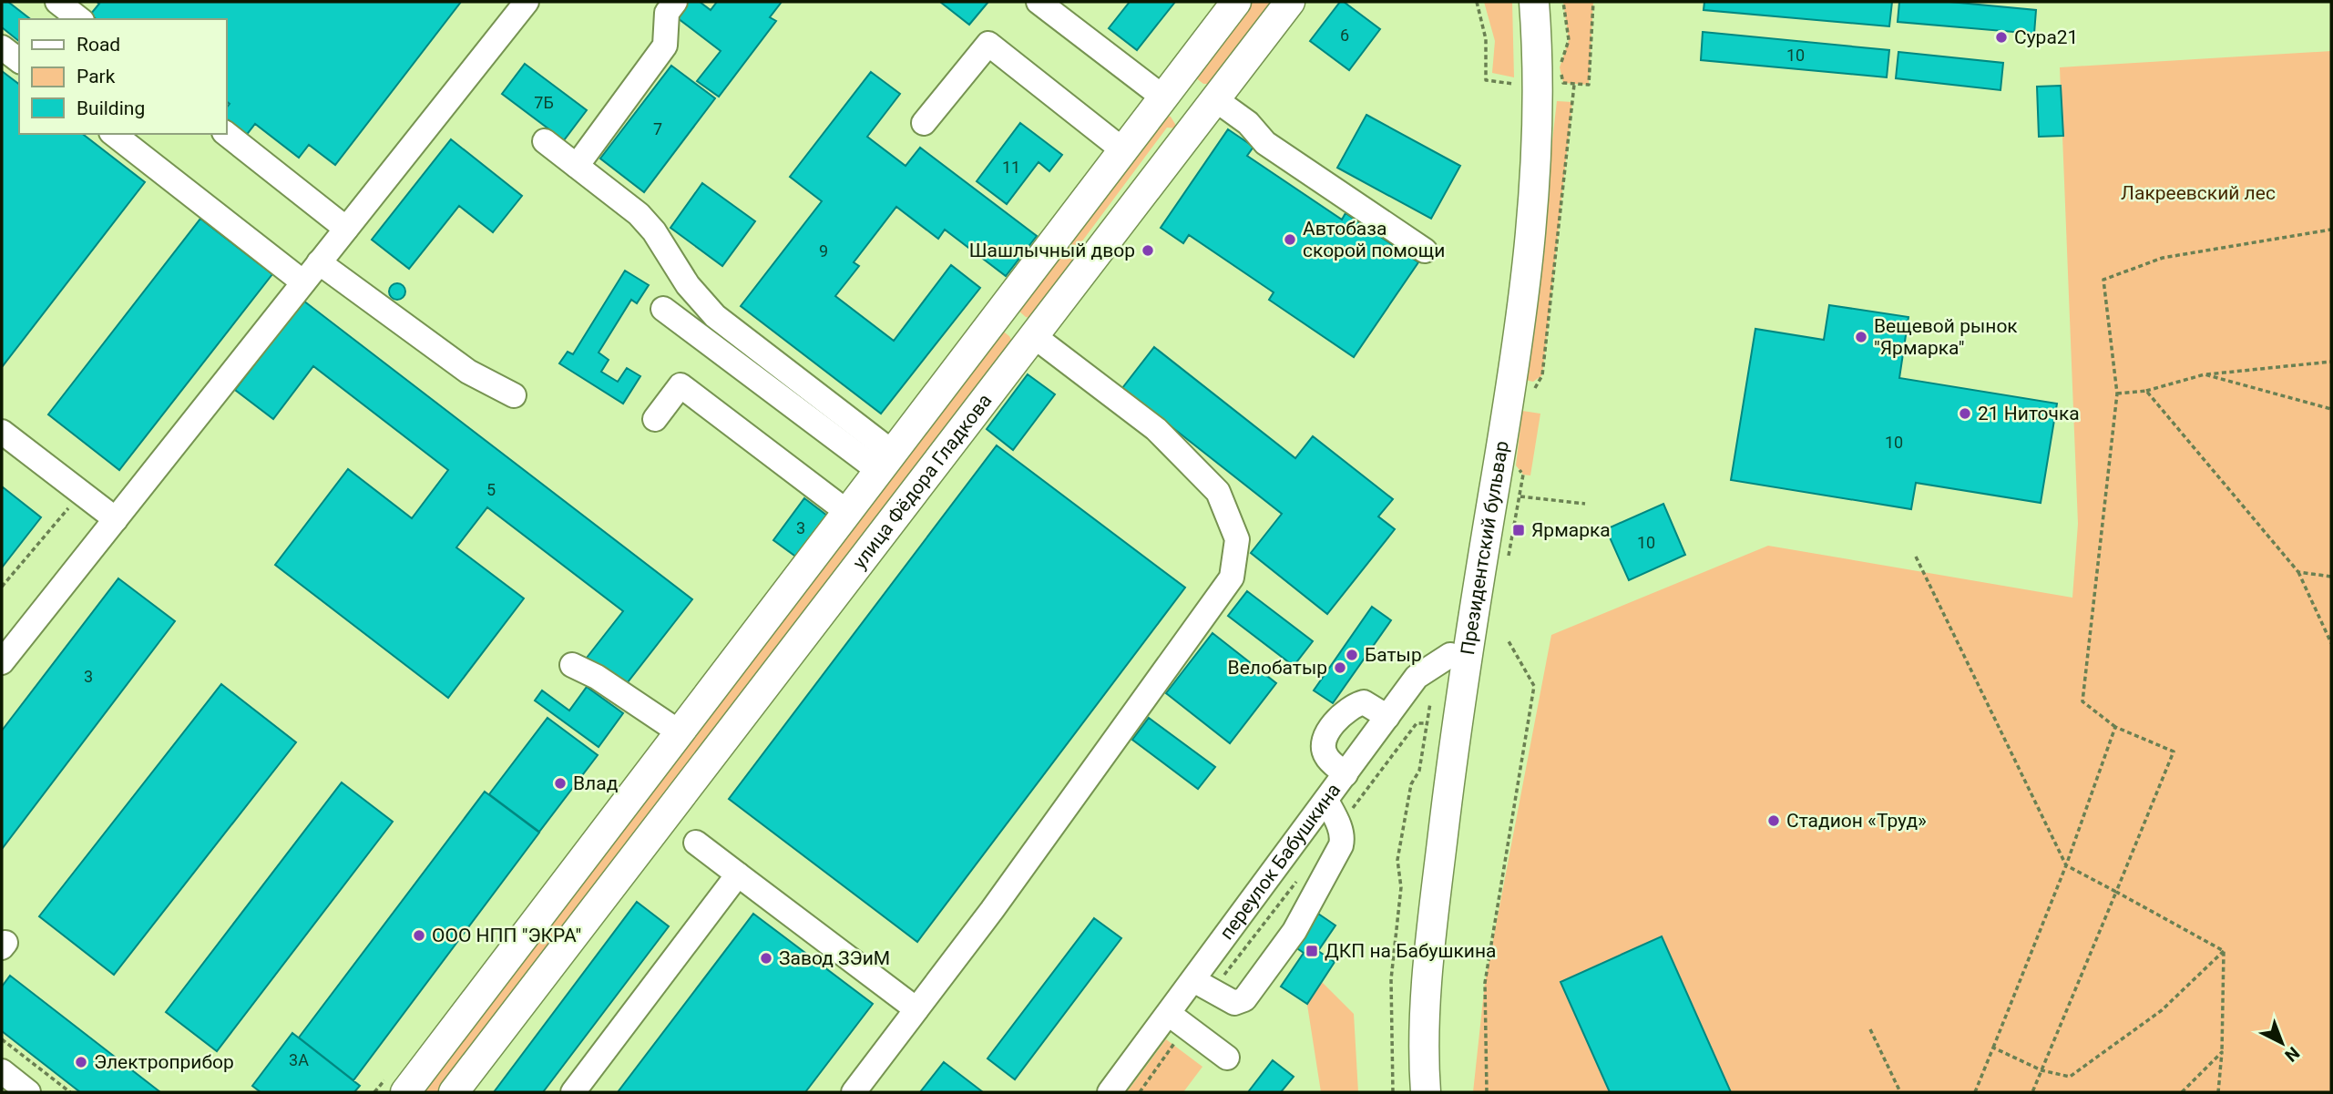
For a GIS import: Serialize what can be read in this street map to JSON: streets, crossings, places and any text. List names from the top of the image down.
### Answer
{
  "streets": {
    "main road": ["улица Фёдора Гладкова", "Президентский бульвар"],
    "lane": ["переулок Бабушкина"]
  },
  "crossings": [
    ["Президентский бульвар", "переулок Бабушкина"]
  ],
  "parks": ["Лакреевский лес"],
  "places": {
    "other": [
      "Сура21",
      "Автобаза скорой помощи",
      "Шашлычный двор",
      "Вещевой рынок \"Ярмарка\"",
      "21 Ниточка",
      "Батыр",
      "Велобатыр",
      "Влад",
      "Стадион «Труд»",
      "ООО НПП \"ЭКРА\"",
      "Завод ЗЭиМ",
      "Электроприбор"
    ],
    "transit": ["Ярмарка", "ДКП на Бабушкина"]
  },
  "house_numbers": [
    "6",
    "10",
    "7Б",
    "7",
    "11",
    "9",
    "10",
    "5",
    "3",
    "10",
    "3",
    "3А"
  ],
  "legend": ["Road", "Park", "Building"],
  "north": "bottom right"
}
